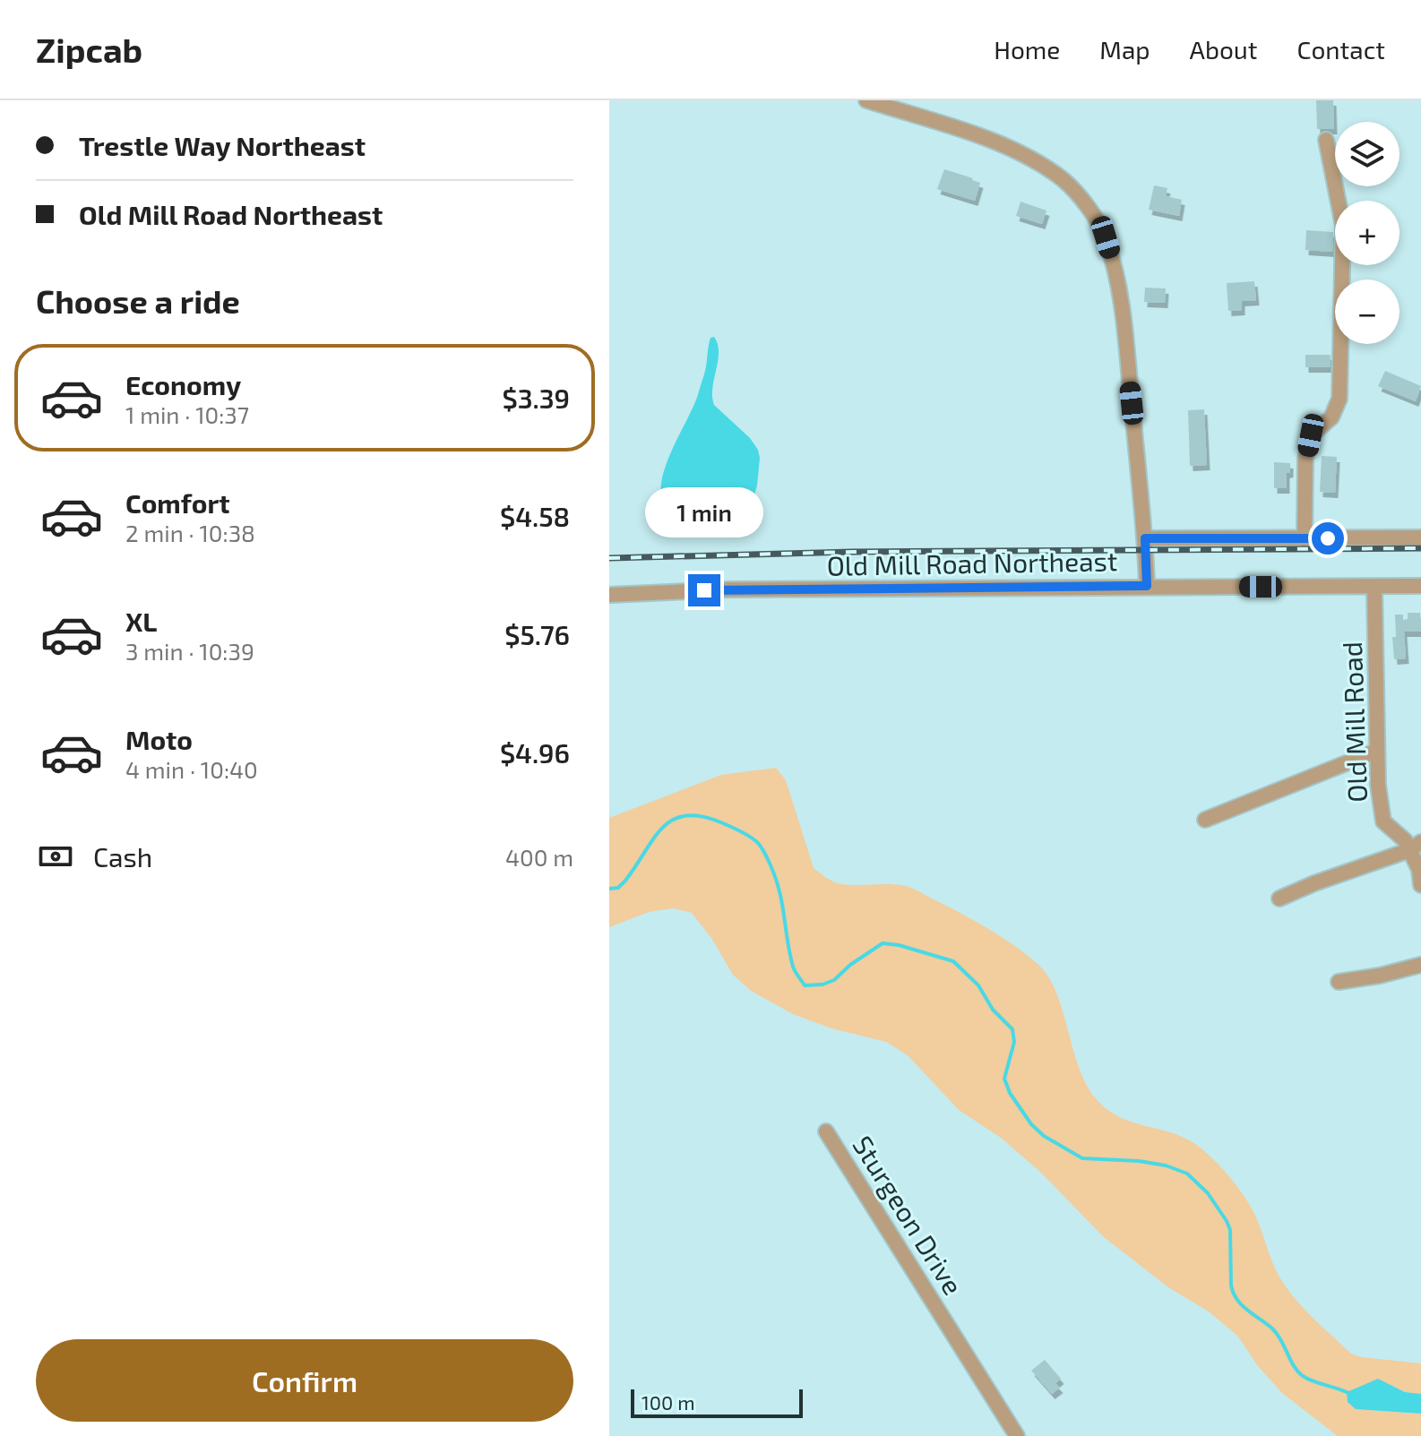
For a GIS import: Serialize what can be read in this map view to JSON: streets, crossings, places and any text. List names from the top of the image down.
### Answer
{
  "streets": {
    "street": ["Old Mill Road Northeast", "Old Mill Road", "Sturgeon Drive"]
  },
  "crossings": [
    ["Old Mill Road Northeast", "Old Mill Road"]
  ],
  "scale_bar": "100 m",
  "page": {
    "header": "Zipcab",
    "nav": [
      "Home",
      "Map",
      "About",
      "Contact"
    ],
    "banner": ["Trestle Way Northeast", "Old Mill Road Northeast"],
    "map_buttons": ["+", "−"],
    "heading": "Choose a ride",
    "list": [
      {
        "name": "Economy",
        "note": "1 min · 10:37",
        "value": "$3.39"
      },
      {
        "name": "Comfort",
        "note": "2 min · 10:38",
        "value": "$4.58"
      },
      {
        "name": "XL",
        "note": "3 min · 10:39",
        "value": "$5.76"
      },
      {
        "name": "Moto",
        "note": "4 min · 10:40",
        "value": "$4.96"
      }
    ],
    "bubble": "1 min",
    "pay": ["Cash", "400 m"],
    "buttons": "Confirm",
    "scale": "100 m"
  }
}
